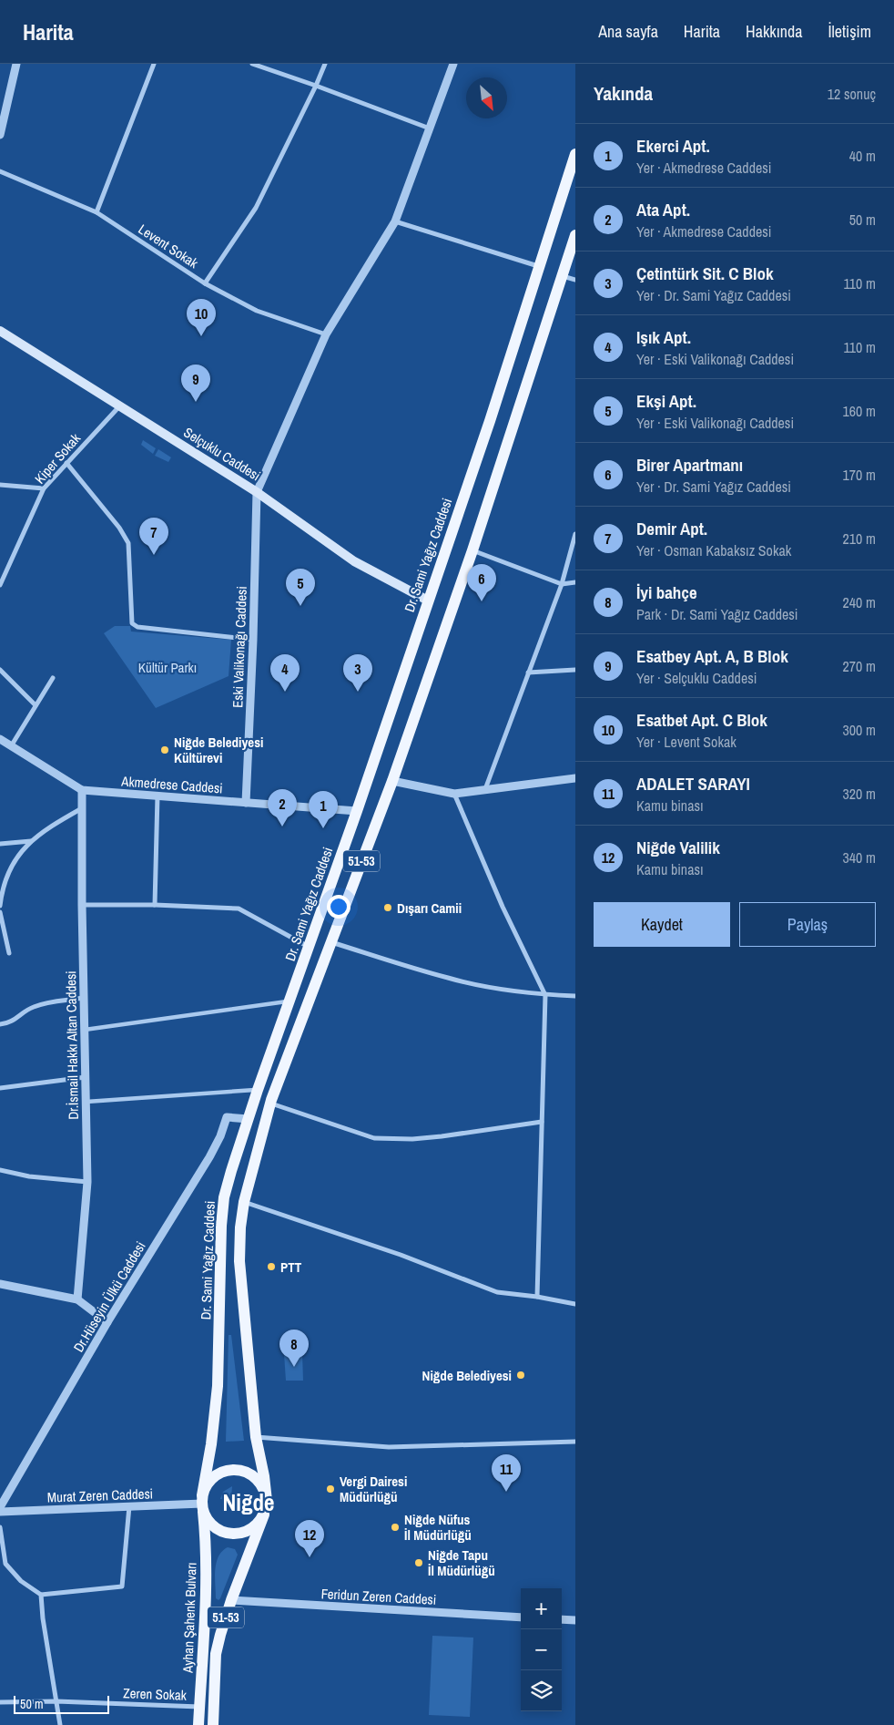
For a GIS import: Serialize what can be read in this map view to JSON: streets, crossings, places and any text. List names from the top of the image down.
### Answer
{
  "streets": {
    "main road": [
      "Selçuklu Caddesi",
      "Dr. Sami Yağız Caddesi",
      "51-53",
      "Ayhan Şahenk Bulvarı"
    ],
    "street": [
      "Levent Sokak",
      "Kiper Sokak",
      "Eski Valikonağı Caddesi",
      "Akmedrese Caddesi",
      "Dr.İsmail Hakkı Altan Caddesi",
      "Dr.Hüseyin Ülkü Caddesi",
      "Murat Zeren Caddesi",
      "Feridun Zeren Caddesi",
      "Zeren Sokak"
    ]
  },
  "crossings": [
    ["Selçuklu Caddesi", "Kiper Sokak"],
    ["Selçuklu Caddesi", "Dr. Sami Yağız Caddesi"],
    ["Selçuklu Caddesi", "Eski Valikonağı Caddesi"],
    ["Dr. Sami Yağız Caddesi", "Akmedrese Caddesi"],
    ["Dr. Sami Yağız Caddesi", "51-53"],
    ["Dr. Sami Yağız Caddesi", "Dr.Hüseyin Ülkü Caddesi"],
    ["Dr. Sami Yağız Caddesi", "Murat Zeren Caddesi"],
    ["Dr. Sami Yağız Caddesi", "Ayhan Şahenk Bulvarı"],
    ["Eski Valikonağı Caddesi", "Akmedrese Caddesi"],
    ["Akmedrese Caddesi", "Dr.İsmail Hakkı Altan Caddesi"],
    ["51-53", "Murat Zeren Caddesi"],
    ["51-53", "Ayhan Şahenk Bulvarı"],
    ["Murat Zeren Caddesi", "Ayhan Şahenk Bulvarı"],
    ["Feridun Zeren Caddesi", "Ayhan Şahenk Bulvarı"],
    ["Ayhan Şahenk Bulvarı", "Zeren Sokak"]
  ],
  "districts": ["Niğde"],
  "parks": ["Kültür Parkı"],
  "places": [
    "Niğde Belediyesi Kültürevi",
    "Dışarı Camii",
    "PTT",
    "Niğde Belediyesi",
    "Vergi Dairesi Müdürlüğü",
    "Niğde Nüfus İl Müdürlüğü",
    "Niğde Tapu İl Müdürlüğü"
  ],
  "scale_bar": "50 m",
  "north": "bottom right",
  "page": {
    "header": "Harita",
    "nav": [
      "Ana sayfa",
      "Harita",
      "Hakkında",
      "İletişim"
    ],
    "heading": ["Yakında", "12 sonuç"],
    "list": [
      {
        "mark": "1",
        "name": "Ekerci Apt.",
        "note": "Yer · Akmedrese Caddesi",
        "value": "40 m"
      },
      {
        "mark": "2",
        "name": "Ata Apt.",
        "note": "Yer · Akmedrese Caddesi",
        "value": "50 m"
      },
      {
        "mark": "3",
        "name": "Çetintürk Sit. C Blok",
        "note": "Yer · Dr. Sami Yağız Caddesi",
        "value": "110 m"
      },
      {
        "mark": "4",
        "name": "Işık Apt.",
        "note": "Yer · Eski Valikonağı Caddesi",
        "value": "110 m"
      },
      {
        "mark": "5",
        "name": "Ekşi Apt.",
        "note": "Yer · Eski Valikonağı Caddesi",
        "value": "160 m"
      },
      {
        "mark": "6",
        "name": "Birer Apartmanı",
        "note": "Yer · Dr. Sami Yağız Caddesi",
        "value": "170 m"
      },
      {
        "mark": "7",
        "name": "Demir Apt.",
        "note": "Yer · Osman Kabaksız Sokak",
        "value": "210 m"
      },
      {
        "mark": "8",
        "name": "İyi bahçe",
        "note": "Park · Dr. Sami Yağız Caddesi",
        "value": "240 m"
      },
      {
        "mark": "9",
        "name": "Esatbey Apt. A, B Blok",
        "note": "Yer · Selçuklu Caddesi",
        "value": "270 m"
      },
      {
        "mark": "10",
        "name": "Esatbet Apt. C Blok",
        "note": "Yer · Levent Sokak",
        "value": "300 m"
      },
      {
        "mark": "11",
        "name": "ADALET SARAYI",
        "note": "Kamu binası",
        "value": "320 m"
      },
      {
        "mark": "12",
        "name": "Niğde Valilik",
        "note": "Kamu binası",
        "value": "340 m"
      }
    ],
    "pins": [
      "10",
      "9",
      "7",
      "6",
      "5",
      "3",
      "4",
      "2",
      "1",
      "8",
      "11",
      "12"
    ],
    "buttons": ["Kaydet", "Paylaş"],
    "map_buttons": ["+", "−"],
    "scale": "50 m"
  }
}
